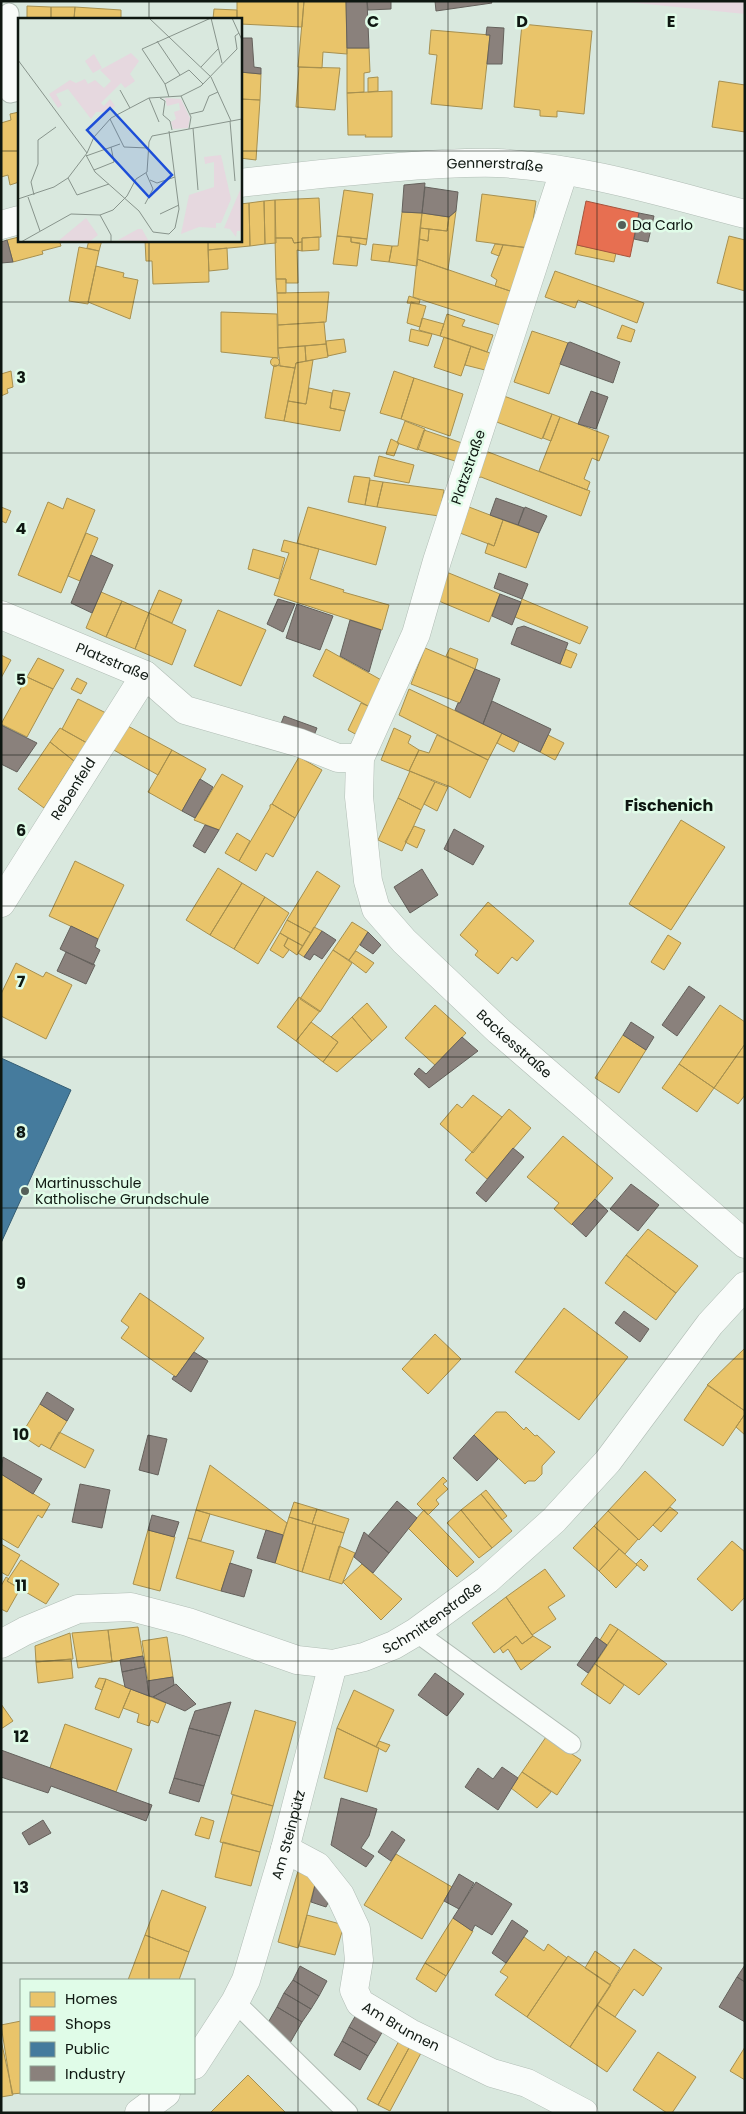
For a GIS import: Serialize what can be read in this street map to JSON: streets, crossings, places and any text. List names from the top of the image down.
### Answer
{
  "streets": {
    "street": [
      "Gennerstraße",
      "Platzstraße",
      "Rebenfeld",
      "Backesstraße",
      "Schmittenstraße",
      "Am Steinpütz",
      "Am Brunnen"
    ]
  },
  "crossings": [
    ["Gennerstraße", "Platzstraße"],
    ["Platzstraße", "Rebenfeld"],
    ["Platzstraße", "Backesstraße"],
    ["Schmittenstraße", "Am Steinpütz"],
    ["Am Steinpütz", "Am Brunnen"]
  ],
  "districts": ["Fischenich"],
  "places": ["Da Carlo", "Martinusschule Katholische Grundschule"],
  "legend": [
    "Homes",
    "Shops",
    "Public",
    "Industry"
  ],
  "grid": {
    "columns": ["C", "D", "E"],
    "rows": [
      "3",
      "4",
      "5",
      "6",
      "7",
      "8",
      "9",
      "10",
      "11",
      "12",
      "13"
    ]
  }
}
